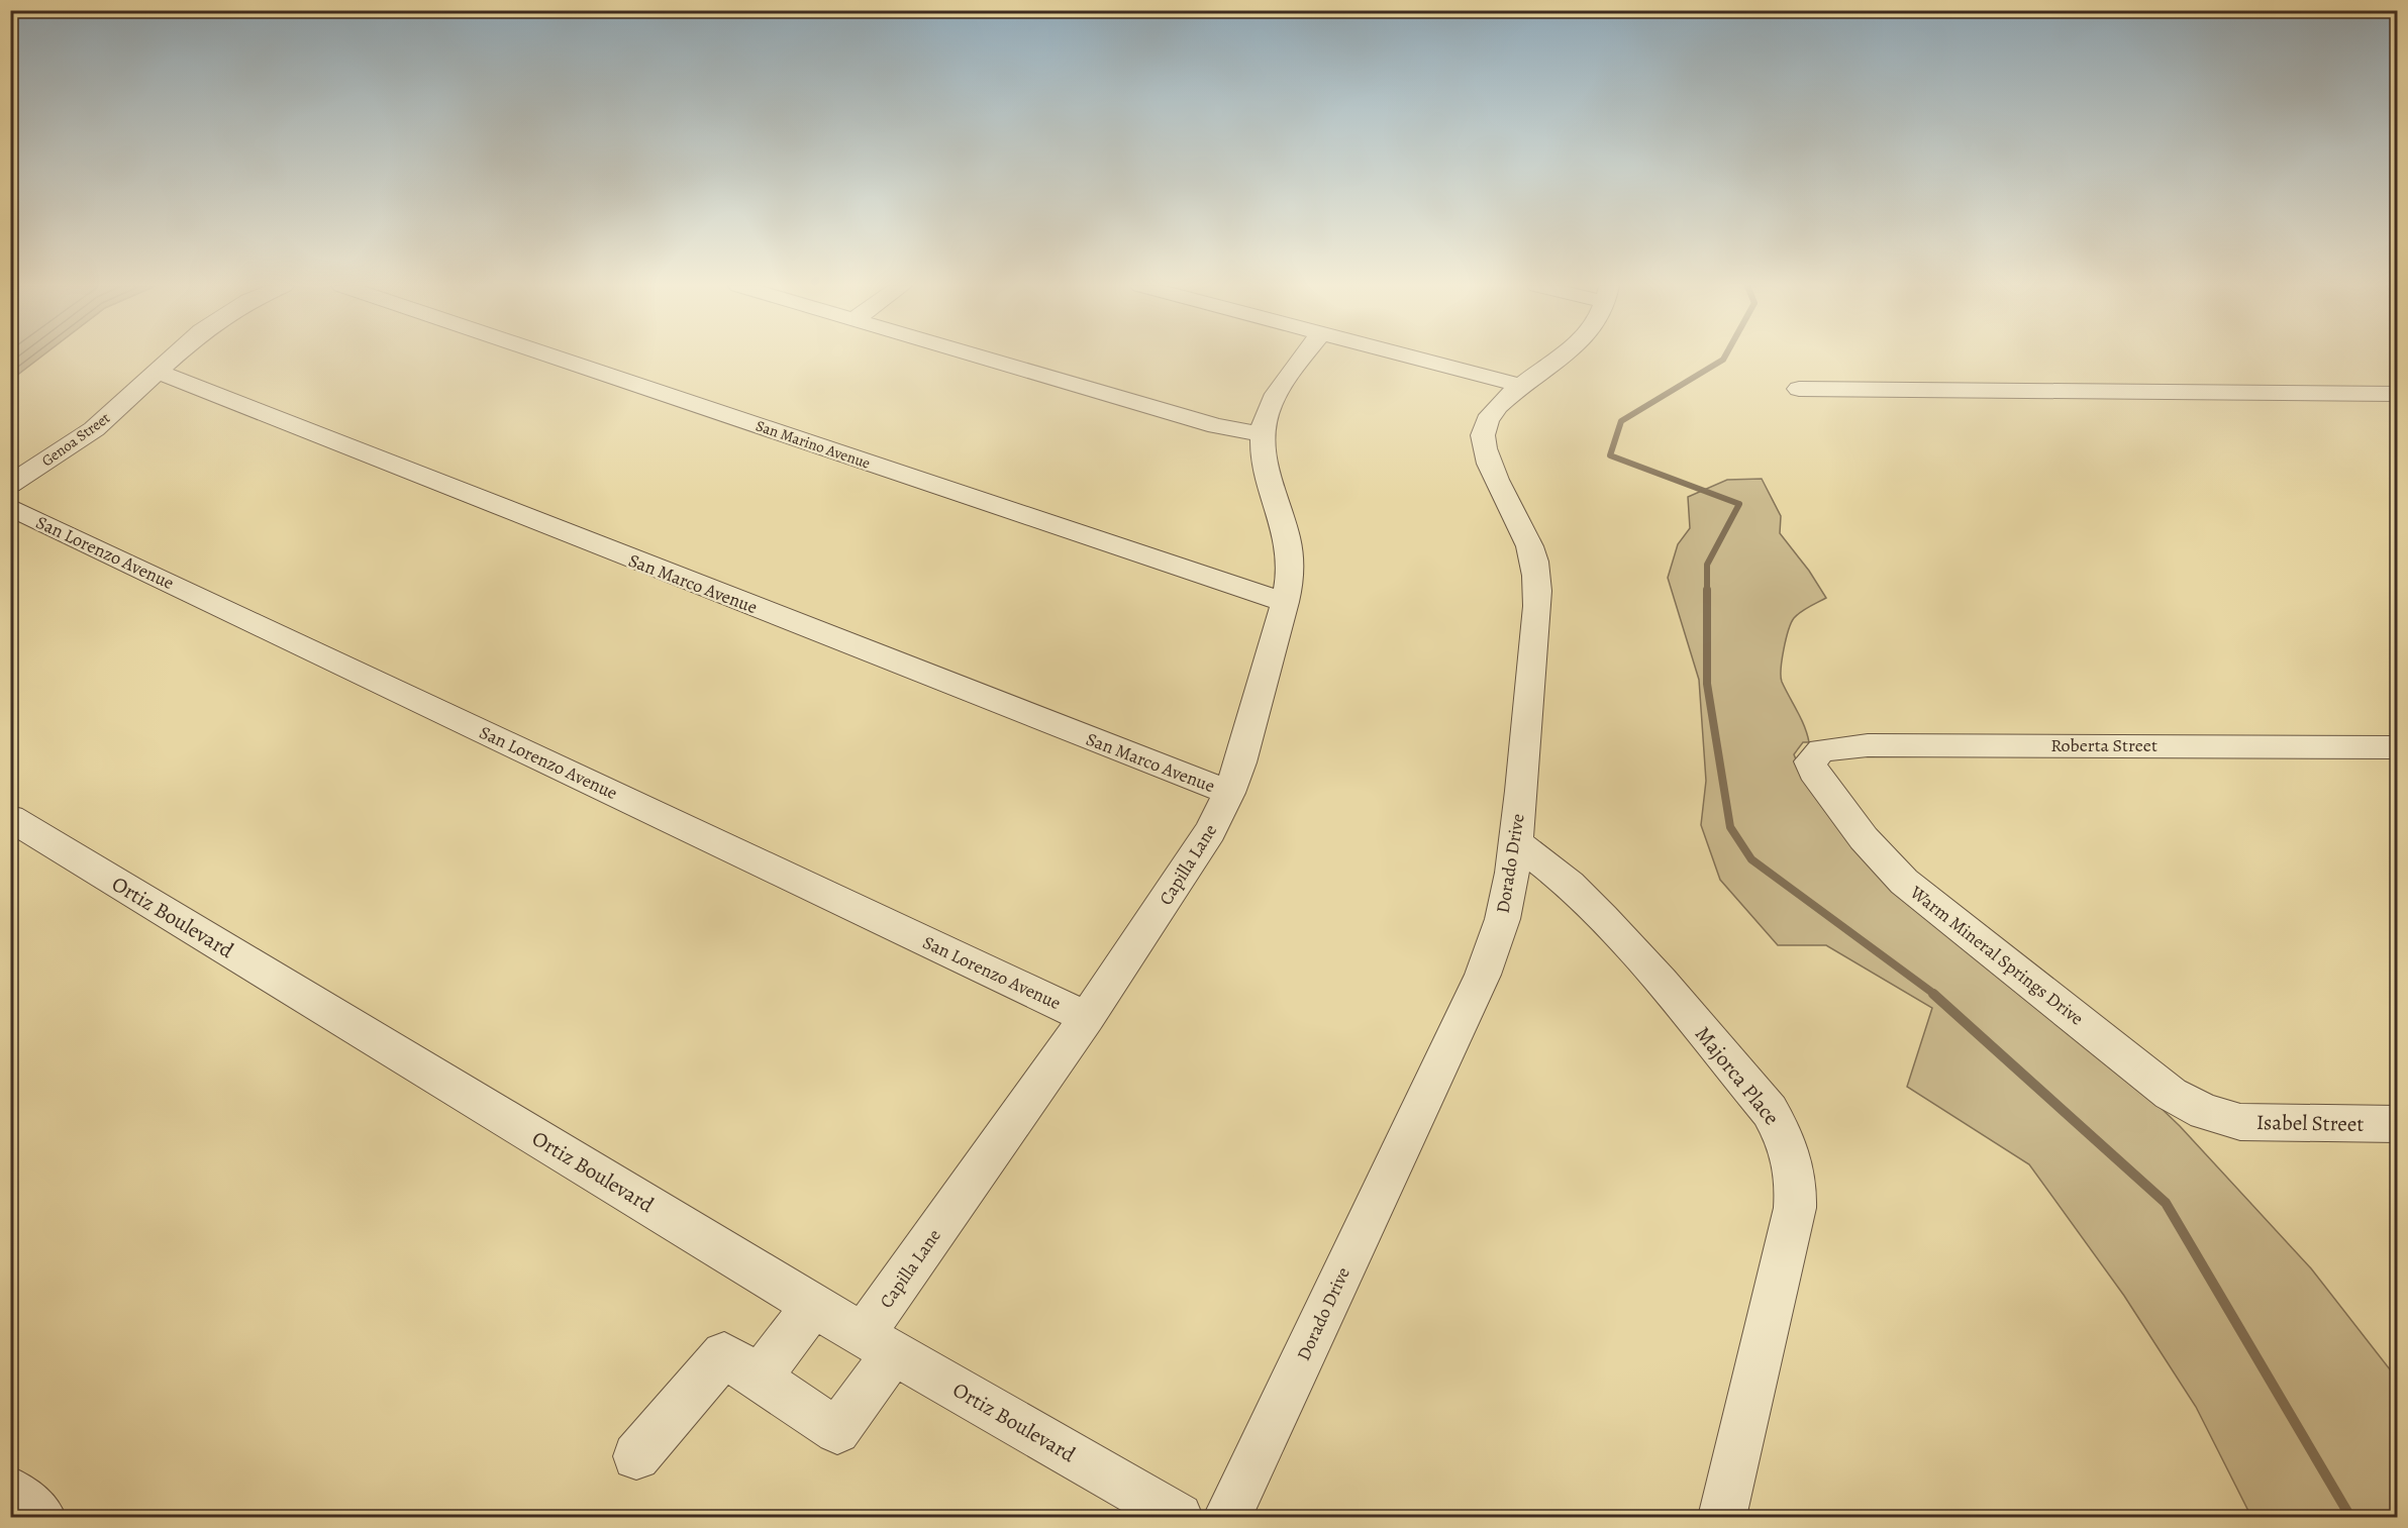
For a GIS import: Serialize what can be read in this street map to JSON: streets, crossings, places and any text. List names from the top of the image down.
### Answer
{
  "streets": {
    "street": [
      "Genoa Street",
      "San Marino Avenue",
      "San Lorenzo Avenue",
      "San Marco Avenue",
      "Roberta Street",
      "Dorado Drive",
      "Capilla Lane",
      "Ortiz Boulevard",
      "Warm Mineral Springs Drive",
      "Majorca Place",
      "Isabel Street"
    ]
  },
  "crossings": [
    ["Genoa Street", "San Marco Avenue"],
    ["San Marino Avenue", "Capilla Lane"],
    ["San Lorenzo Avenue", "Capilla Lane"],
    ["San Marco Avenue", "Capilla Lane"],
    ["Roberta Street", "Warm Mineral Springs Drive"],
    ["Dorado Drive", "Majorca Place"],
    ["Capilla Lane", "Ortiz Boulevard"],
    ["Warm Mineral Springs Drive", "Isabel Street"]
  ]
}
